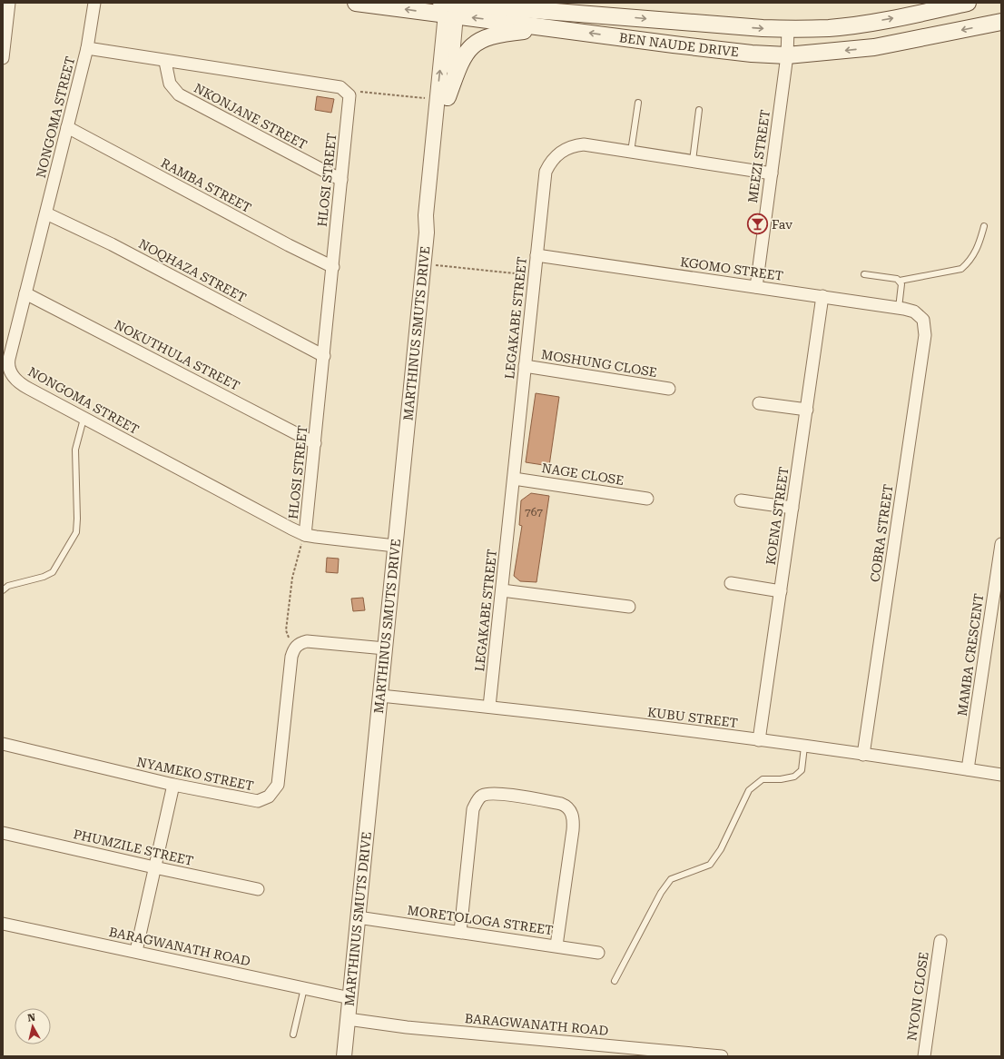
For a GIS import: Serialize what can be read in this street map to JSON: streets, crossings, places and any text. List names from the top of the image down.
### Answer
{
  "streets": {
    "main road": ["BEN NAUDE DRIVE"],
    "street": [
      "NKONJANE STREET",
      "NONGOMA STREET",
      "MEEZI STREET",
      "HLOSI STREET",
      "RAMBA STREET",
      "KGOMO STREET",
      "NOQHAZA STREET",
      "LEGAKABE STREET",
      "MARTHINUS SMUTS DRIVE",
      "NOKUTHULA STREET",
      "MOSHUNG CLOSE",
      "NAGE CLOSE",
      "KOENA STREET",
      "COBRA STREET",
      "MAMBA CRESCENT",
      "KUBU STREET",
      "NYAMEKO STREET",
      "PHUMZILE STREET",
      "MORETOLOGA STREET",
      "BARAGWANATH ROAD",
      "NYONI CLOSE"
    ]
  },
  "crossings": [
    ["BEN NAUDE DRIVE", "MEEZI STREET"],
    ["BEN NAUDE DRIVE", "MARTHINUS SMUTS DRIVE"],
    ["NKONJANE STREET", "HLOSI STREET"],
    ["NONGOMA STREET", "HLOSI STREET"],
    ["NONGOMA STREET", "RAMBA STREET"],
    ["NONGOMA STREET", "NOQHAZA STREET"],
    ["NONGOMA STREET", "MARTHINUS SMUTS DRIVE"],
    ["NONGOMA STREET", "NOKUTHULA STREET"],
    ["MEEZI STREET", "KGOMO STREET"],
    ["MEEZI STREET", "LEGAKABE STREET"],
    ["HLOSI STREET", "RAMBA STREET"],
    ["HLOSI STREET", "NOQHAZA STREET"],
    ["HLOSI STREET", "NOKUTHULA STREET"],
    ["KGOMO STREET", "LEGAKABE STREET"],
    ["KGOMO STREET", "KOENA STREET"],
    ["KGOMO STREET", "COBRA STREET"],
    ["LEGAKABE STREET", "MOSHUNG CLOSE"],
    ["LEGAKABE STREET", "NAGE CLOSE"],
    ["LEGAKABE STREET", "KUBU STREET"],
    ["MARTHINUS SMUTS DRIVE", "KUBU STREET"],
    ["MARTHINUS SMUTS DRIVE", "MORETOLOGA STREET"],
    ["MARTHINUS SMUTS DRIVE", "BARAGWANATH ROAD"],
    ["KOENA STREET", "KUBU STREET"],
    ["COBRA STREET", "KUBU STREET"],
    ["MAMBA CRESCENT", "KUBU STREET"]
  ],
  "places": {
    "bar": ["Fav"]
  },
  "house_numbers": ["767"],
  "north": "top"
}
